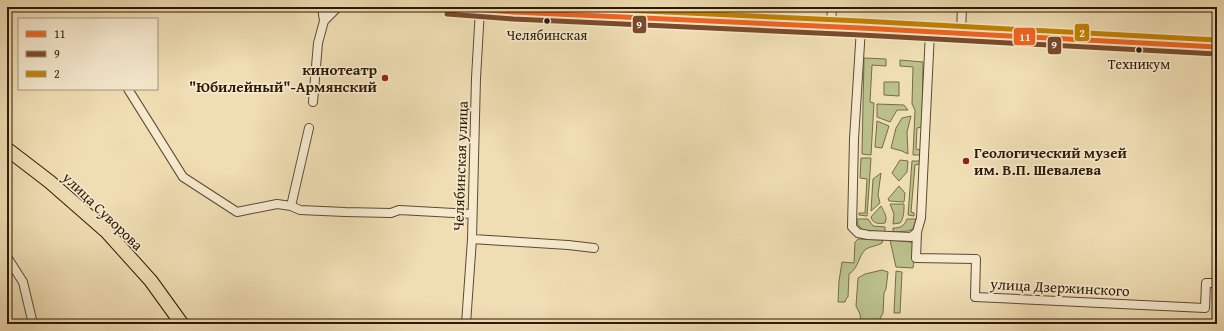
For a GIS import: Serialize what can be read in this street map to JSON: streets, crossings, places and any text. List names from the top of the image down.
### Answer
{
  "streets": {
    "main road": ["улица Суворова"],
    "street": ["Челябинская улица", "улица Дзержинского"]
  },
  "places": [
    "Челябинская",
    "Техникум",
    "кинотеатр \"Юбилейный\"-Армянский",
    "Геологический музей им. В.П. Шевалева"
  ],
  "lines": ["transit line 11", "transit line 2", "transit line 9"],
  "legend": ["11", "9", "2"]
}
